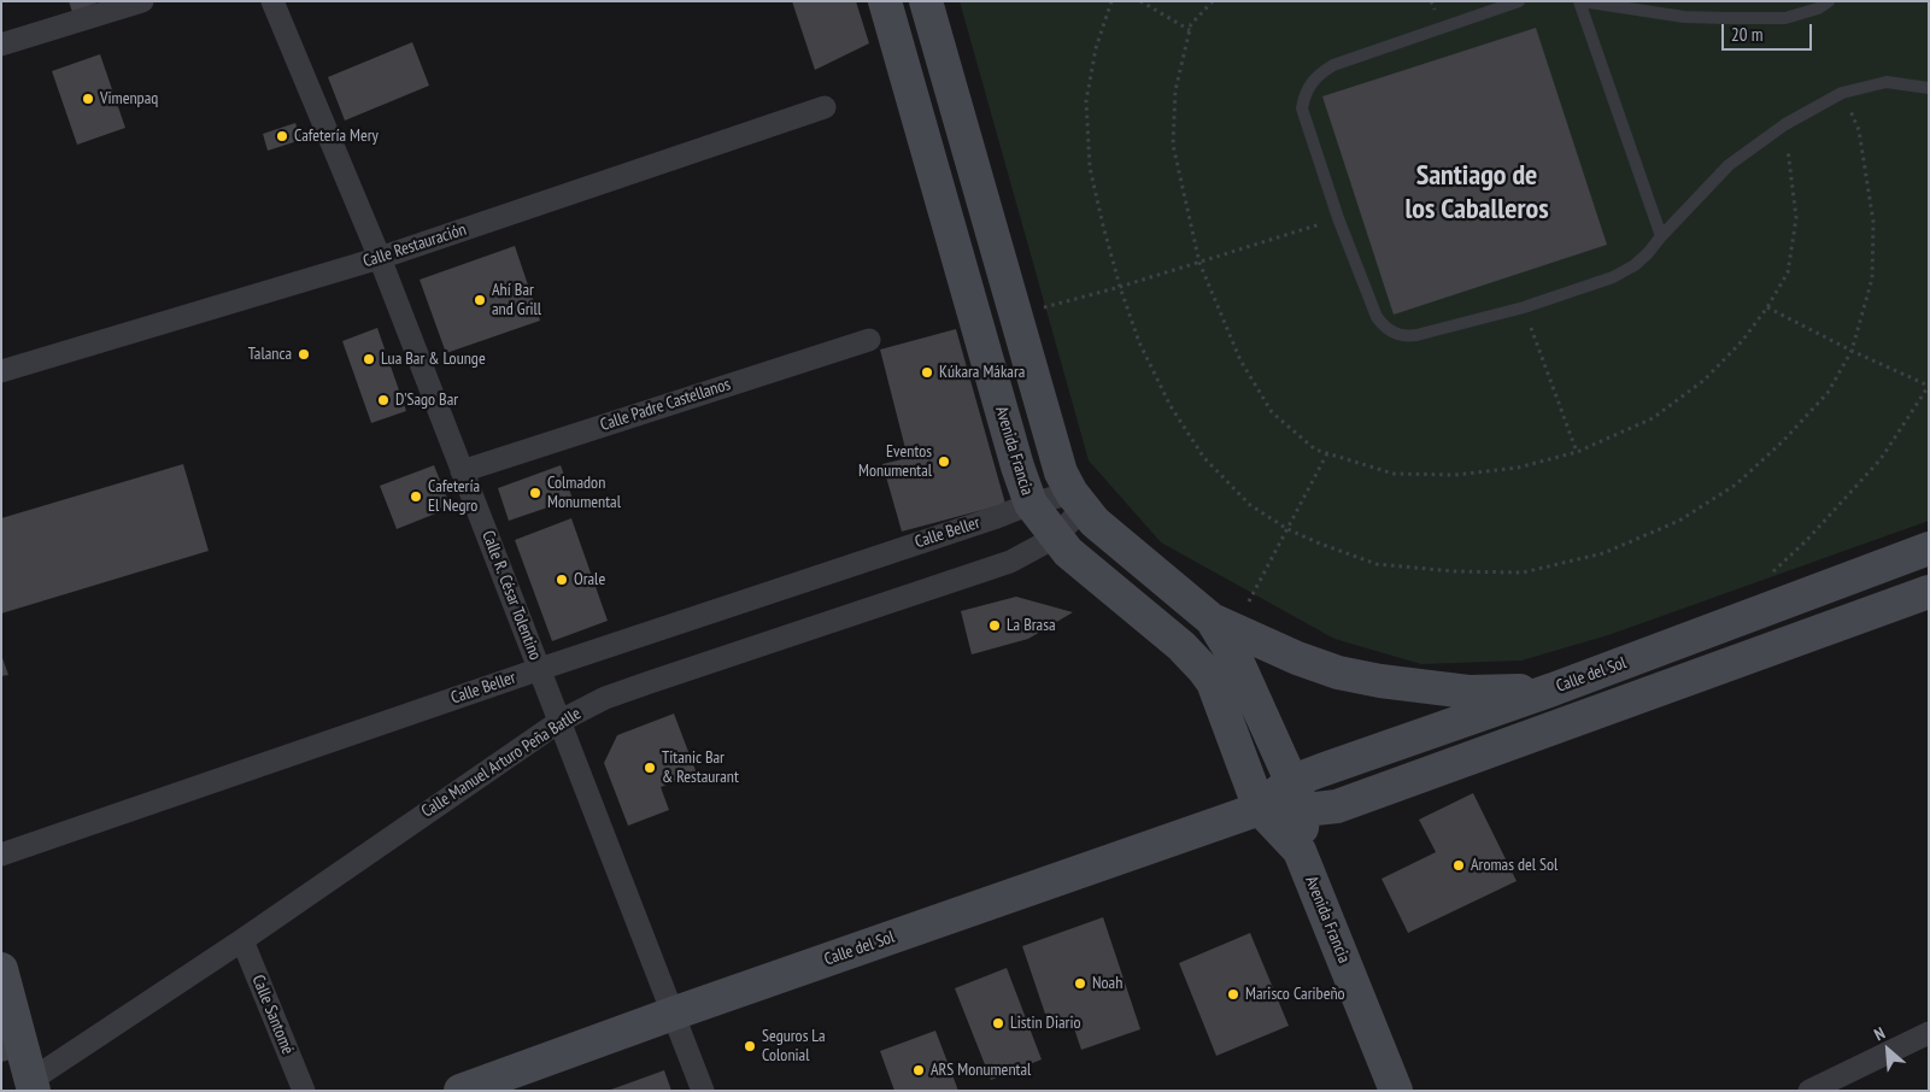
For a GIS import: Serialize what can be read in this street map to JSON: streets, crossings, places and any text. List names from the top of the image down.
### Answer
{
  "streets": {
    "main road": ["Avenida Francia", "Calle del Sol"],
    "street": [
      "Calle Restauración",
      "Calle Padre Castellanos",
      "Calle Beller",
      "Calle R. César Tolentino",
      "Calle Manuel Arturo Peña Batlle",
      "Calle Santomé"
    ]
  },
  "crossings": [
    ["Calle Restauración", "Calle R. César Tolentino"],
    ["Calle Padre Castellanos", "Calle R. César Tolentino"],
    ["Avenida Francia", "Calle Beller"],
    ["Avenida Francia", "Calle del Sol"],
    ["Avenida Francia", "Calle Manuel Arturo Peña Batlle"],
    ["Calle Beller", "Calle R. César Tolentino"],
    ["Calle Beller", "Calle Manuel Arturo Peña Batlle"],
    ["Calle R. César Tolentino", "Calle del Sol"],
    ["Calle R. César Tolentino", "Calle Manuel Arturo Peña Batlle"],
    ["Calle Manuel Arturo Peña Batlle", "Calle Santomé"]
  ],
  "districts": ["Santiago de los Caballeros"],
  "places": [
    "Vimenpaq",
    "Cafetería Mery",
    "Ahí Bar and Grill",
    "Talanca",
    "Lua Bar & Lounge",
    "Kúkara Mákara",
    "D'Sago Bar",
    "Eventos Monumental",
    "Colmadon Monumental",
    "Cafetería El Negro",
    "Orale",
    "La Brasa",
    "Titanic Bar & Restaurant",
    "Aromas del Sol",
    "Noah",
    "Marisco Caribeño",
    "Listin Diario",
    "Seguros La Colonial",
    "ARS Monumental"
  ],
  "scale_bar": "20 m",
  "north": "top left"
}
